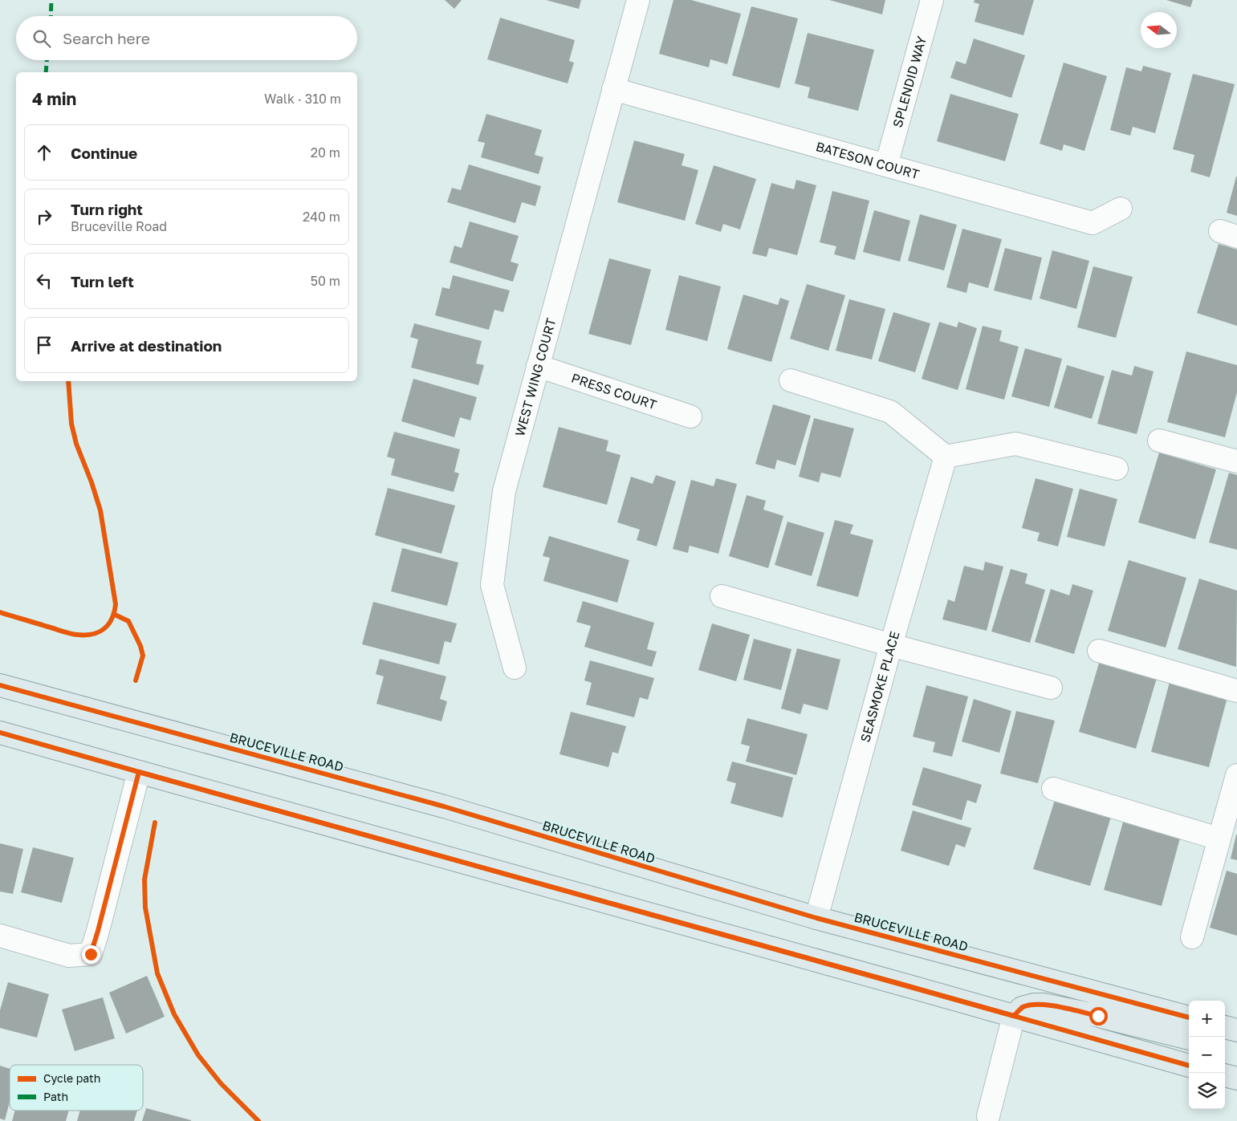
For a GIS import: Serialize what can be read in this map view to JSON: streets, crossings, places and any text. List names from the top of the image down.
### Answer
{
  "streets": {
    "main road": ["BRUCEVILLE ROAD"],
    "street": [
      "SPLENDID WAY",
      "BATESON COURT",
      "WEST WING COURT",
      "PRESS COURT",
      "SEASMOKE PLACE"
    ]
  },
  "crossings": [
    ["SPLENDID WAY", "BATESON COURT"],
    ["BATESON COURT", "WEST WING COURT"],
    ["WEST WING COURT", "PRESS COURT"],
    ["SEASMOKE PLACE", "BRUCEVILLE ROAD"]
  ],
  "legend": ["Cycle path", "Path"],
  "north": "left",
  "page": {
    "search": "Search here",
    "heading": ["4 min", "Walk · 310 m"],
    "list": [
      ["Continue", "20 m"],
      ["Turn right", "Bruceville Road", "240 m"],
      ["Turn left", "50 m"],
      "Arrive at destination"
    ],
    "map_buttons": ["+", "−"]
  }
}
